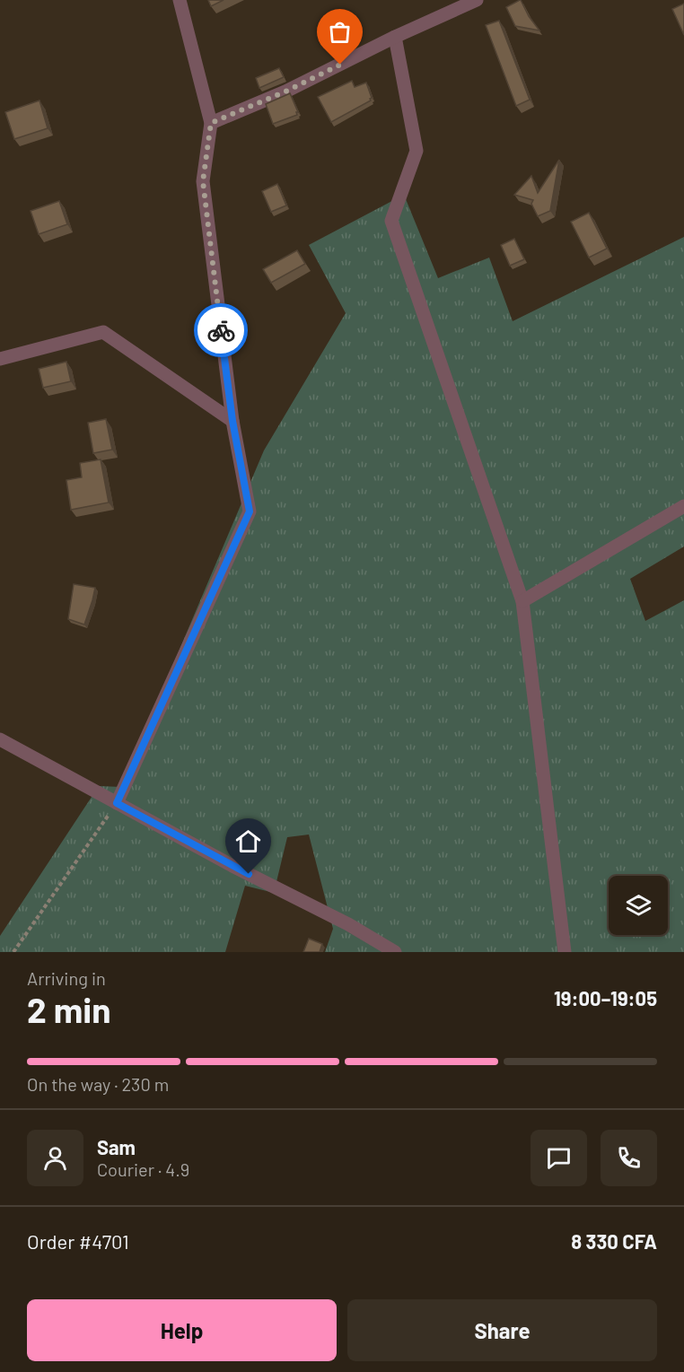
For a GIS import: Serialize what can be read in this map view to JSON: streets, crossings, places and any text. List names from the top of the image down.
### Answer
{
  "page": {
    "heading": ["2 min", "Arriving in", "19:00–19:05"],
    "panel": [
      "Sam",
      "Courier · 4.9",
      "Order #4701",
      "8 330 CFA"
    ],
    "bar": "On the way · 230 m",
    "buttons": ["Help", "Share"]
  }
}
